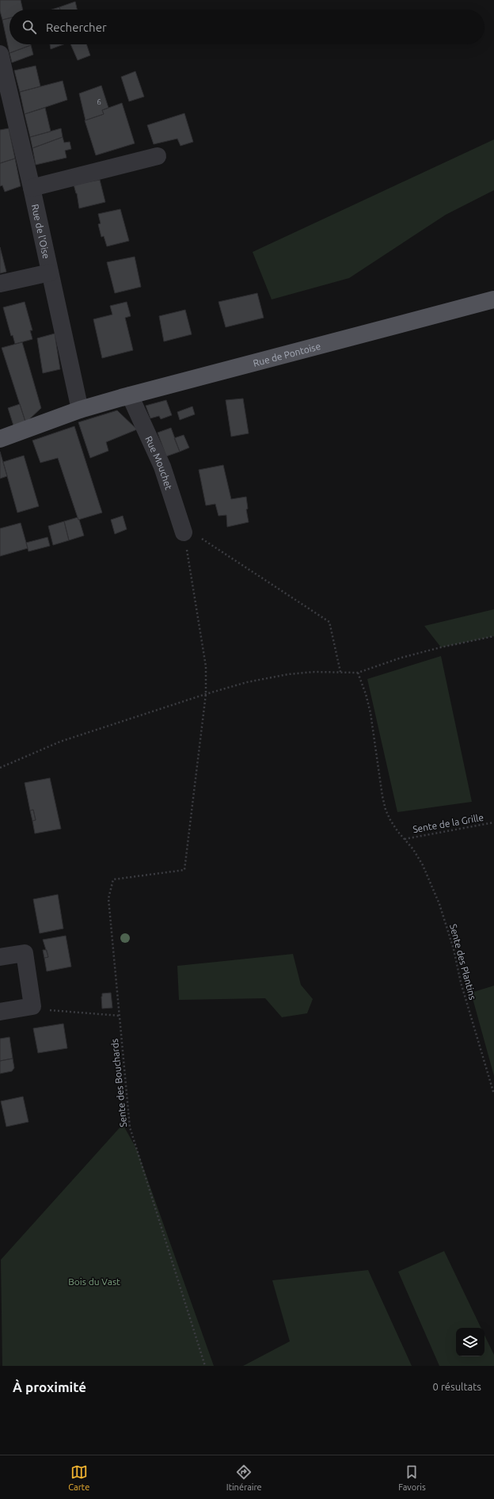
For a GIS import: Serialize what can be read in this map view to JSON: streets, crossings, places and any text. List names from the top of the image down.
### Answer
{
  "streets": {
    "main road": ["Rue de Pontoise"],
    "street": ["Rue de l'Oise", "Rue Mouchet"],
    "path": ["Sente de la Grille", "Sente des Plantins", "Sente des Bouchards"]
  },
  "crossings": [
    ["Rue de l'Oise", "Rue de Pontoise"],
    ["Rue de Pontoise", "Rue Mouchet"],
    ["Sente de la Grille", "Sente des Plantins"]
  ],
  "parks": ["Bois du Vast"],
  "house_numbers": ["6"],
  "page": {
    "search": "Rechercher",
    "heading": ["À proximité", "0 résultats"],
    "nav": ["Carte", "Itinéraire", "Favoris"]
  }
}
